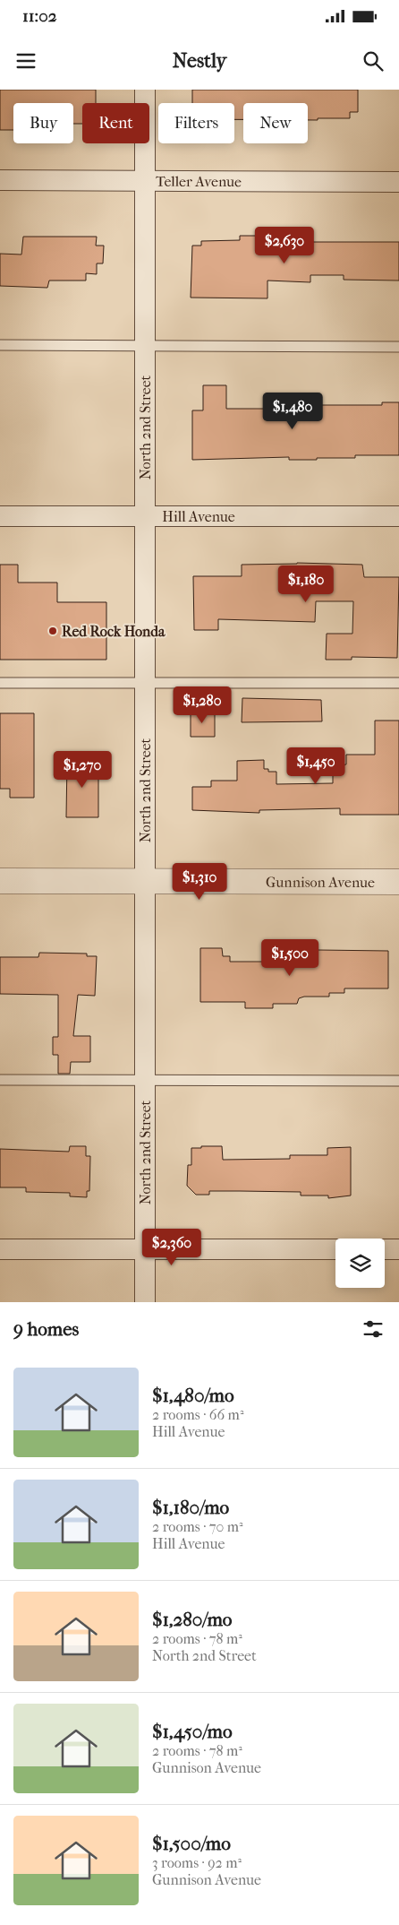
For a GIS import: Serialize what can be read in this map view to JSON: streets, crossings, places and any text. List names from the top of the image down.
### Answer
{
  "streets": {
    "street": [
      "Teller Avenue",
      "North 2nd Street",
      "Hill Avenue",
      "Gunnison Avenue"
    ]
  },
  "crossings": [
    ["Teller Avenue", "North 2nd Street"],
    ["North 2nd Street", "Hill Avenue"],
    ["North 2nd Street", "Gunnison Avenue"]
  ],
  "places": ["Red Rock Honda"],
  "page": {
    "status": "11:02",
    "header": "Nestly",
    "chip": [
      "Buy",
      "Rent",
      "Filters",
      "New"
    ],
    "price": [
      "$2,630",
      "$1,480",
      "$1,180",
      "$1,280",
      "$1,450",
      "$1,270",
      "$1,310",
      "$1,500",
      "$2,360"
    ],
    "heading": "9 homes",
    "list": [
      {
        "name": "$1,480/mo",
        "note": "2 rooms · 66 m² · Hill Avenue"
      },
      {
        "name": "$1,180/mo",
        "note": "2 rooms · 70 m² · Hill Avenue"
      },
      {
        "name": "$1,280/mo",
        "note": "2 rooms · 78 m² · North 2nd Street"
      },
      {
        "name": "$1,450/mo",
        "note": "2 rooms · 78 m² · Gunnison Avenue"
      },
      {
        "name": "$1,500/mo",
        "note": "3 rooms · 92 m² · Gunnison Avenue"
      }
    ]
  }
}
